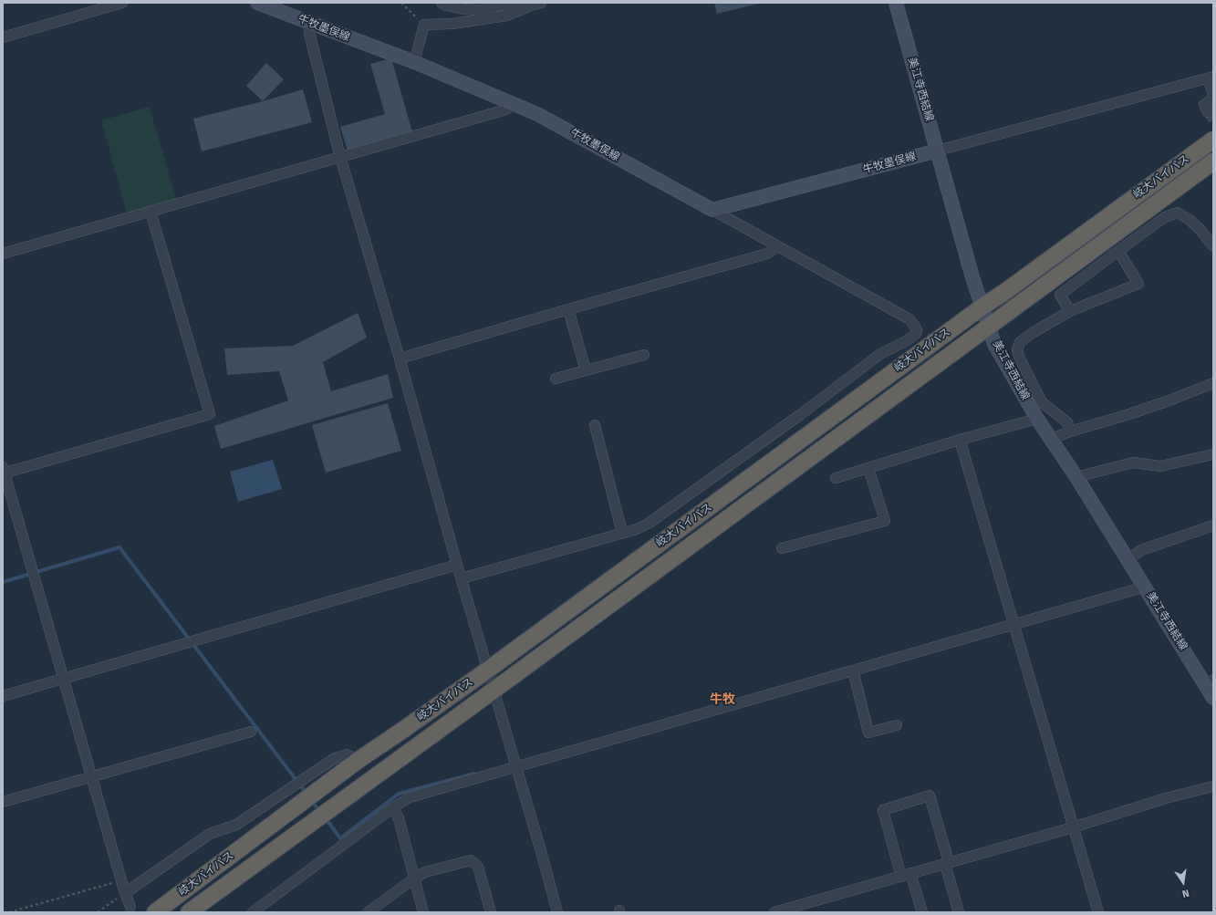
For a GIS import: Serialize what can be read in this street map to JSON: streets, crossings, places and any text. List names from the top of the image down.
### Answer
{
  "streets": {
    "highway": ["岐大バイパス"],
    "main road": ["牛牧墨俣線", "美江寺西結線"]
  },
  "crossings": [
    ["牛牧墨俣線", "美江寺西結線"],
    ["美江寺西結線", "岐大バイパス"]
  ],
  "districts": ["牛牧"],
  "north": "bottom"
}
